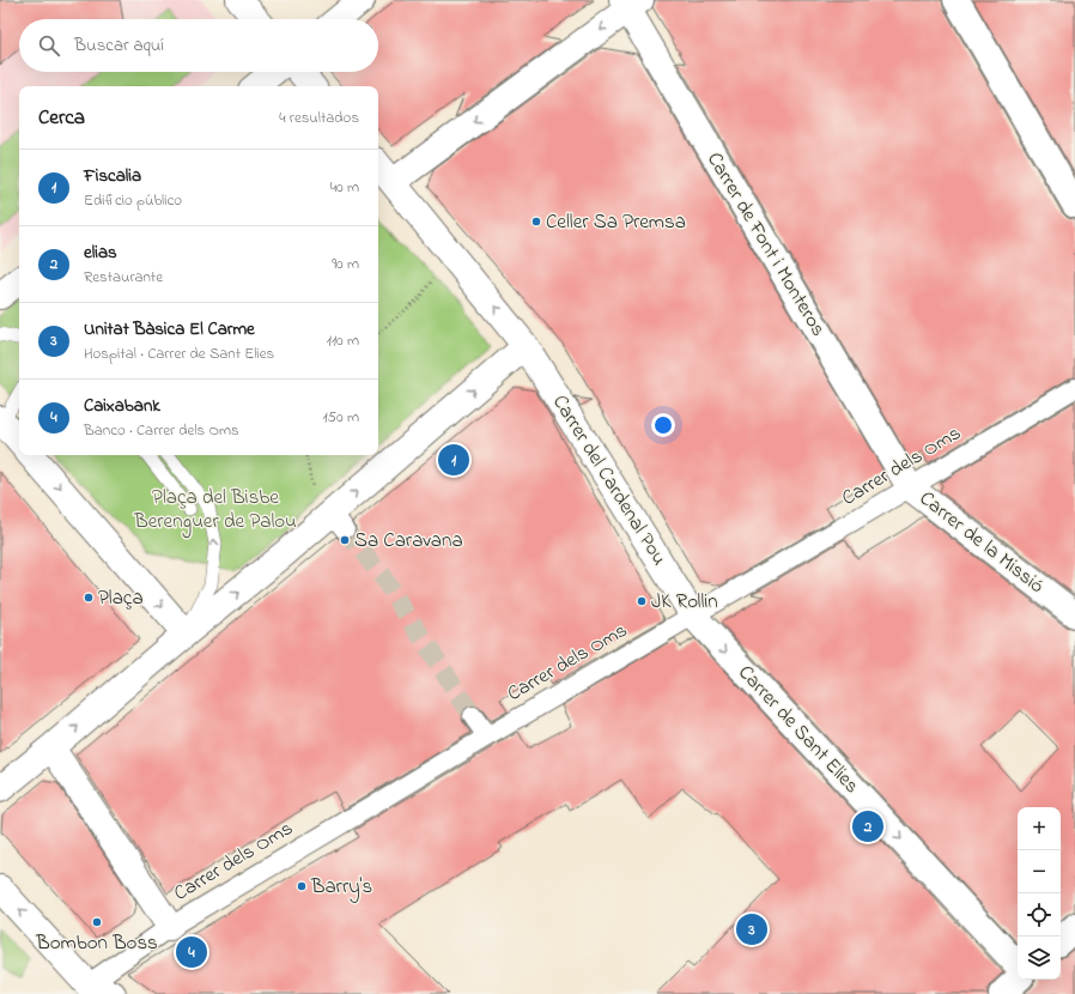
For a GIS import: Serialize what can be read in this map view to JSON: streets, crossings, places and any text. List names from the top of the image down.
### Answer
{
  "streets": {
    "street": [
      "Carrer de Font i Monteros",
      "Carrer dels Oms",
      "Carrer del Cardenal Pou",
      "Carrer de la Missió",
      "Carrer de Sant Elies"
    ]
  },
  "crossings": [
    ["Carrer de Font i Monteros", "Carrer dels Oms"],
    ["Carrer de Font i Monteros", "Carrer de la Missió"],
    ["Carrer dels Oms", "Carrer del Cardenal Pou"],
    ["Carrer dels Oms", "Carrer de la Missió"],
    ["Carrer dels Oms", "Carrer de Sant Elies"],
    ["Carrer del Cardenal Pou", "Carrer de Sant Elies"]
  ],
  "one_way": ["Carrer de Sant Elies"],
  "parks": ["Plaça del Bisbe Berenguer de Palou"],
  "places": [
    "Celler Sa Premsa",
    "Sa Caravana",
    "Plaça",
    "JK Rollin",
    "Barry's",
    "Bombon Boss"
  ],
  "page": {
    "search": "Buscar aquí",
    "heading": ["Cerca", "4 resultados"],
    "list": [
      {
        "mark": "1",
        "name": "Fiscalia",
        "note": "Edificio público",
        "value": "40 m"
      },
      {
        "mark": "2",
        "name": "elias",
        "note": "Restaurante",
        "value": "90 m"
      },
      {
        "mark": "3",
        "name": "Unitat Bàsica El Carme",
        "note": "Hospital · Carrer de Sant Elies",
        "value": "110 m"
      },
      {
        "mark": "4",
        "name": "Caixabank",
        "note": "Banco · Carrer dels Oms",
        "value": "150 m"
      }
    ],
    "pins": [
      "1",
      "2",
      "3",
      "4"
    ],
    "map_buttons": ["+", "−"]
  }
}
